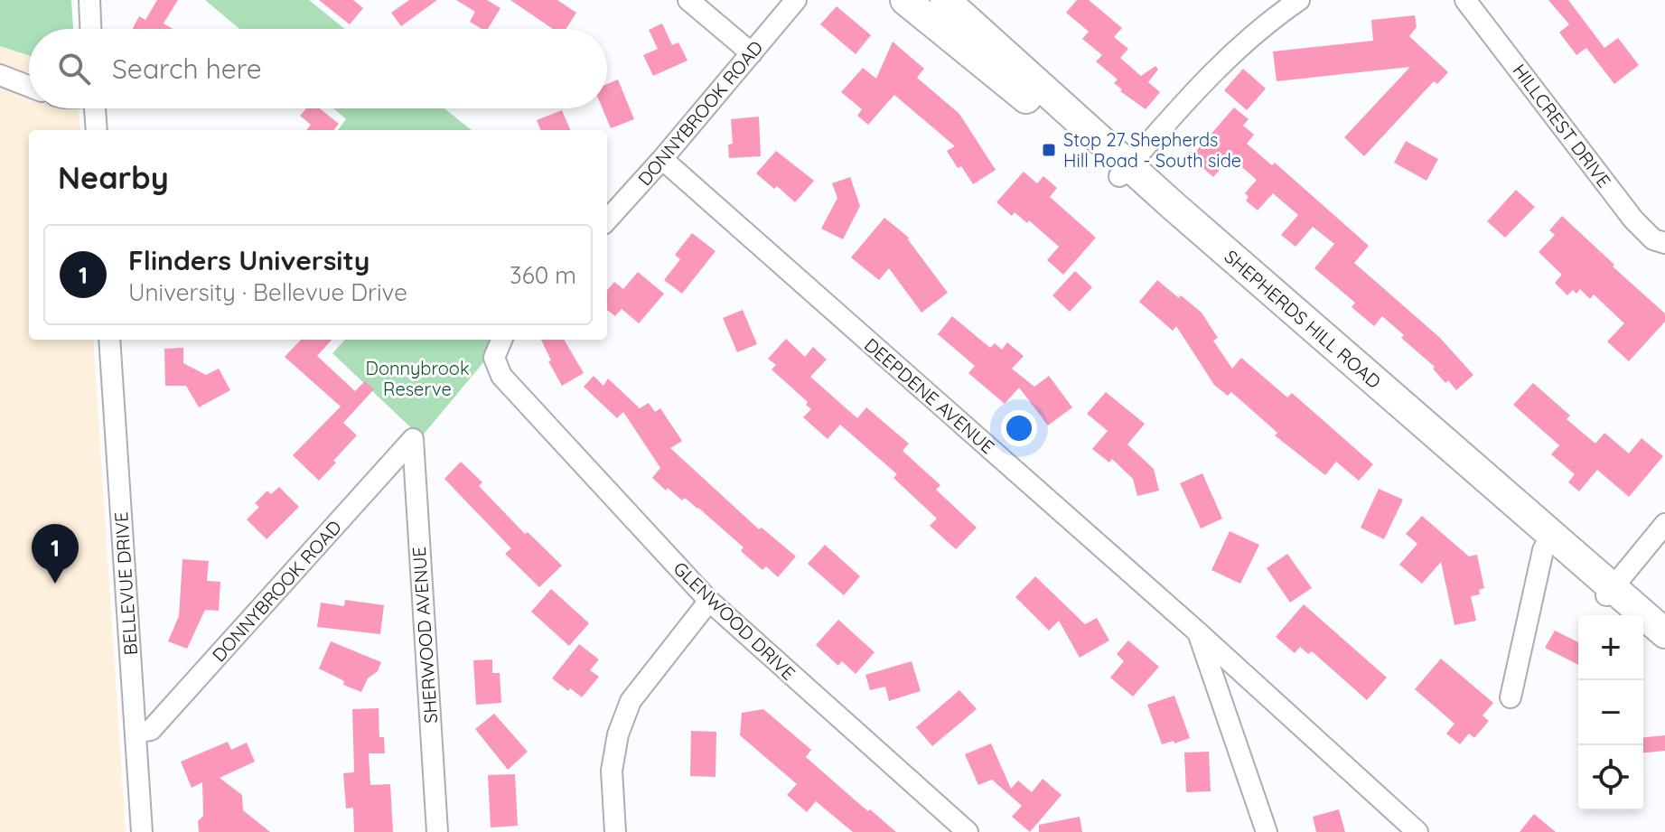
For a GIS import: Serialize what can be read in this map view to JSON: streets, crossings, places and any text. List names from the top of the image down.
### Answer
{
  "streets": {
    "main road": ["SHEPHERDS HILL ROAD"],
    "street": [
      "DONNYBROOK ROAD",
      "HILLCREST DRIVE",
      "DEEPDENE AVENUE",
      "BELLEVUE DRIVE",
      "GLENWOOD DRIVE",
      "SHERWOOD AVENUE"
    ]
  },
  "crossings": [
    ["DONNYBROOK ROAD", "DEEPDENE AVENUE"],
    ["DONNYBROOK ROAD", "BELLEVUE DRIVE"],
    ["DONNYBROOK ROAD", "SHERWOOD AVENUE"]
  ],
  "parks": ["Donnybrook Reserve"],
  "places": {
    "transit": ["Stop 27 Shepherds Hill Road - South side"]
  },
  "page": {
    "search": "Search here",
    "heading": "Nearby",
    "list": [
      {
        "mark": "1",
        "name": "Flinders University",
        "note": "University · Bellevue Drive",
        "value": "360 m"
      }
    ],
    "pins": "1",
    "map_buttons": ["+", "−"]
  }
}
